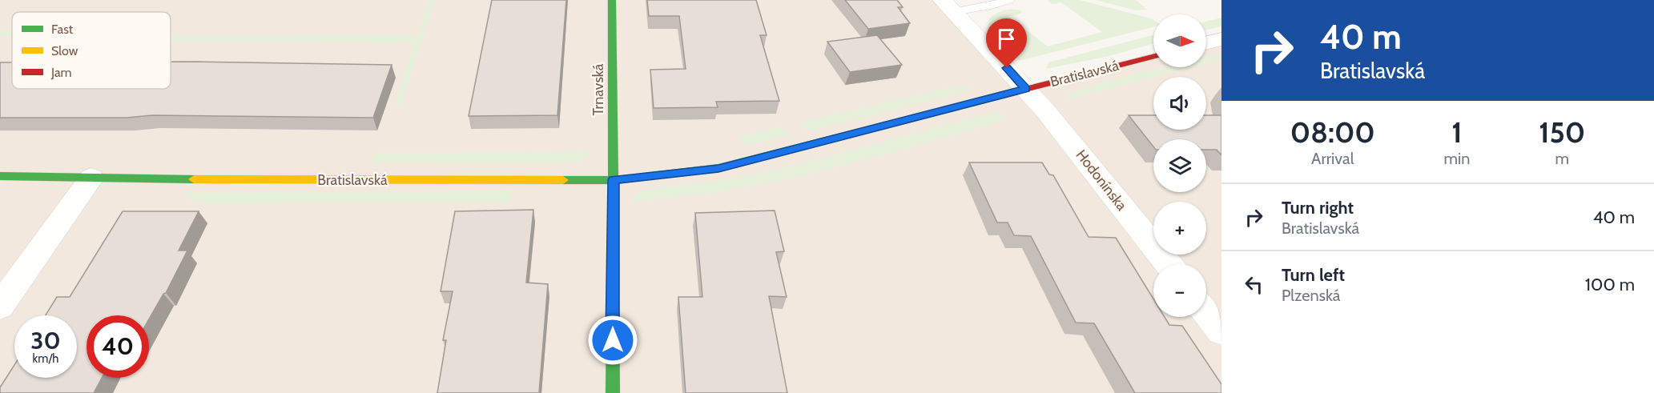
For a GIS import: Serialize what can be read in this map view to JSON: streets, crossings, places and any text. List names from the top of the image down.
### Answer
{
  "streets": {
    "street": ["Bratislavská", "Trnavská", "Hodonínska"]
  },
  "crossings": [
    ["Bratislavská", "Trnavská"],
    ["Bratislavská", "Hodonínska"]
  ],
  "legend": ["Fast", "Slow", "Jam"],
  "north": "right",
  "page": {
    "turn": ["40 m", "Bratislavská"],
    "map_buttons": ["+", "−"],
    "eta": [
      "08:00",
      "Arrival",
      "1",
      "min",
      "150",
      "m"
    ],
    "list": [
      {
        "name": "Turn right",
        "note": "Bratislavská",
        "value": "40 m"
      },
      {
        "name": "Turn left",
        "note": "Plzenská",
        "value": "100 m"
      }
    ],
    "speed": "30 km/h",
    "limit": "40"
  }
}
